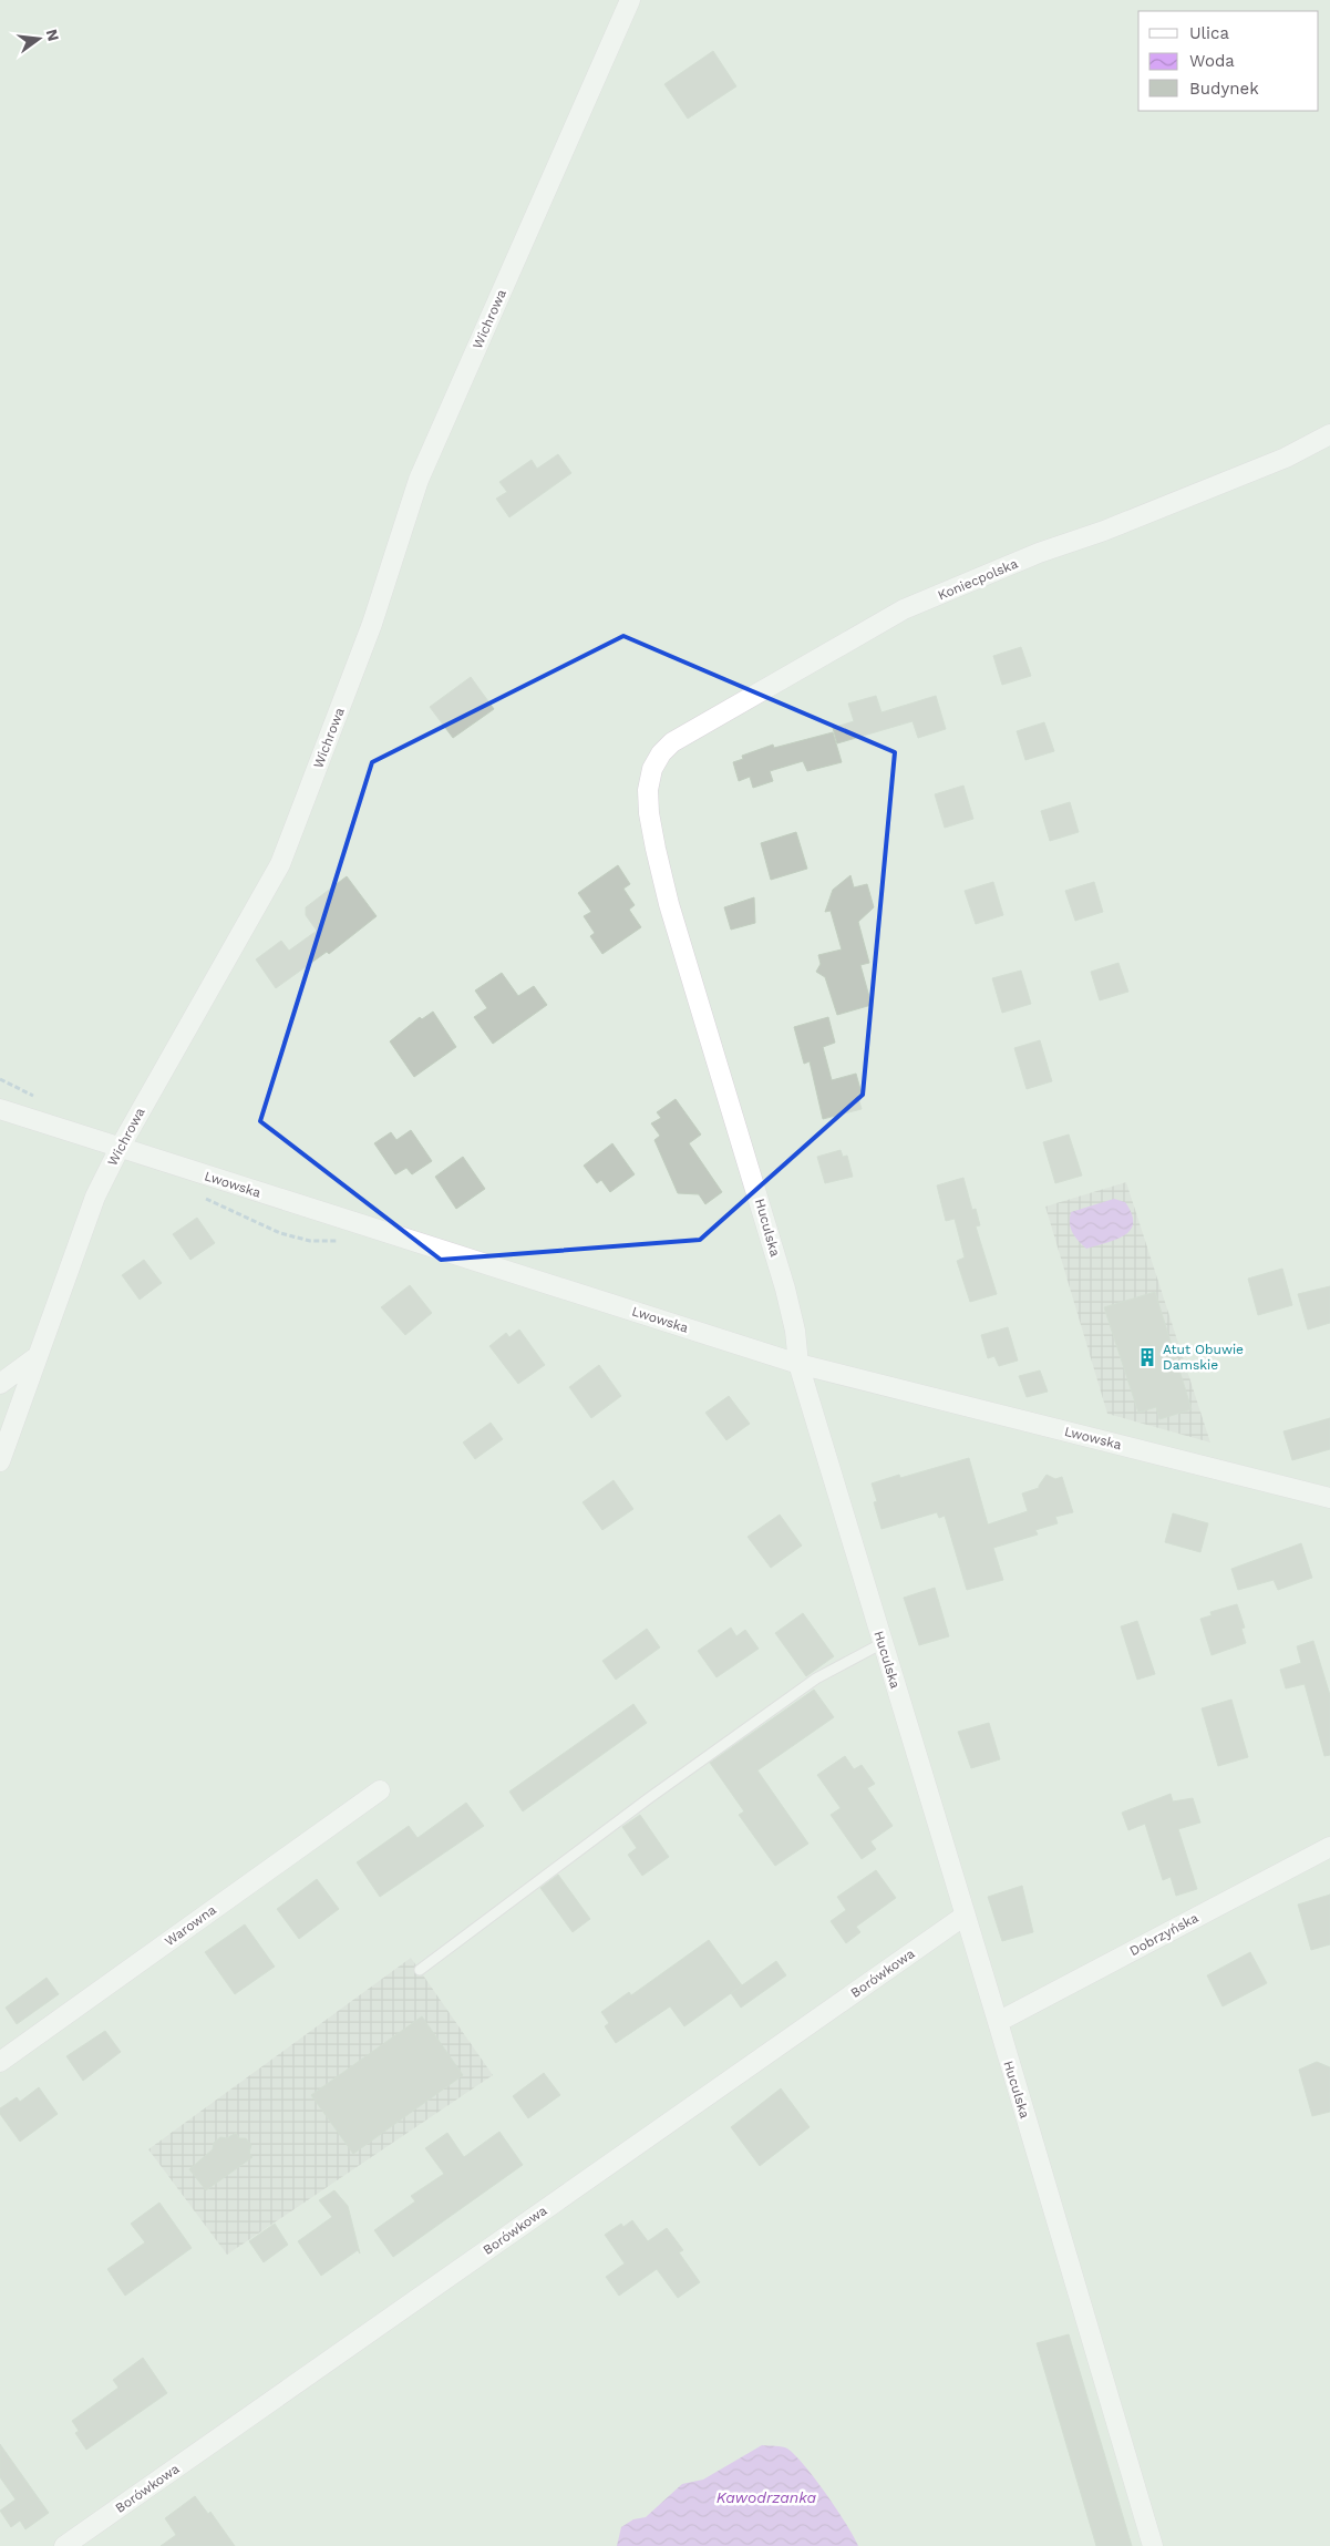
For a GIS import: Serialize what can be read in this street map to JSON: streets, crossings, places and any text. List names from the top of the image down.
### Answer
{
  "streets": {
    "street": [
      "Wichrowa",
      "Koniecpolska",
      "Lwowska",
      "Huculska",
      "Warowna",
      "Dobrzyńska",
      "Borówkowa"
    ]
  },
  "crossings": [
    ["Wichrowa", "Lwowska"],
    ["Koniecpolska", "Huculska"],
    ["Lwowska", "Huculska"],
    ["Huculska", "Dobrzyńska"],
    ["Huculska", "Borówkowa"]
  ],
  "water": ["Kawodrzanka"],
  "places": {
    "building": ["Atut Obuwie Damskie"]
  },
  "legend": ["Ulica", "Woda", "Budynek"],
  "north": "right"
}
